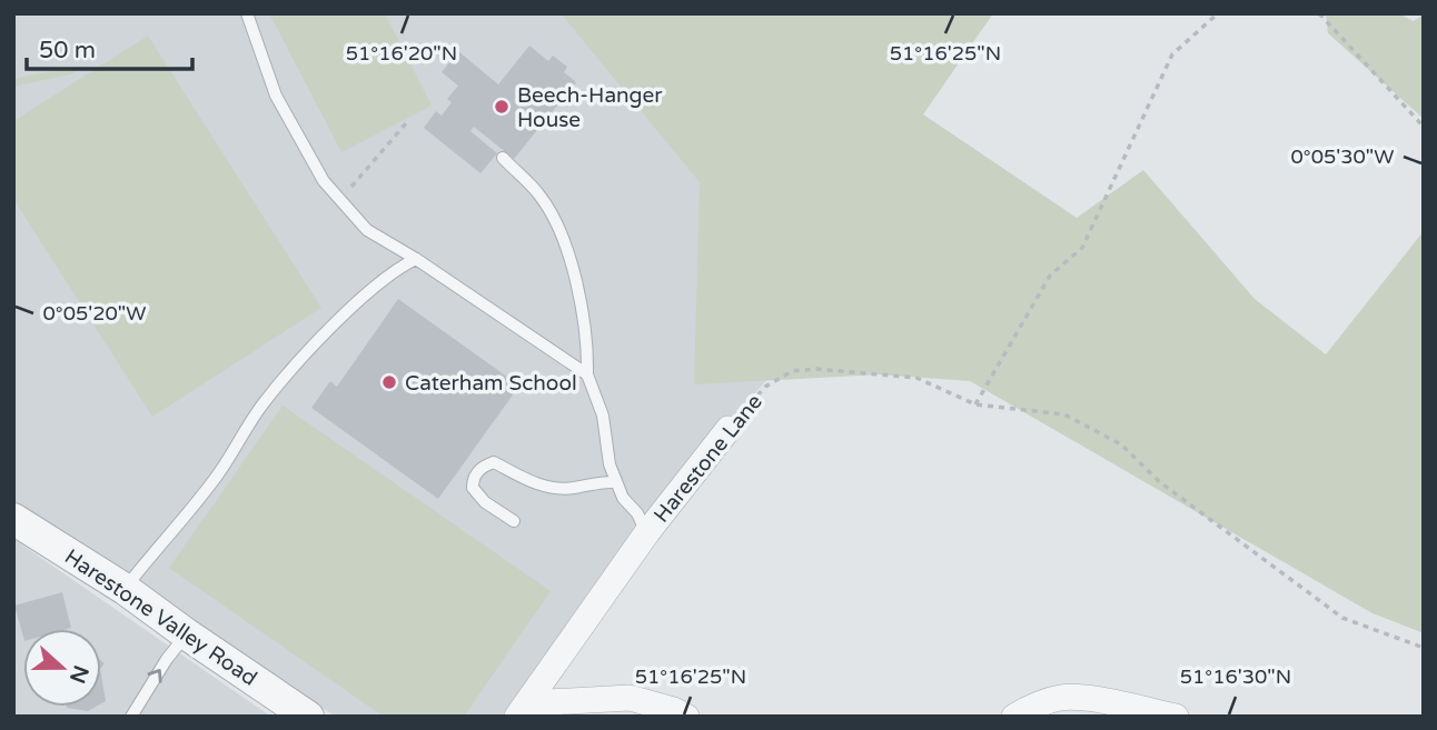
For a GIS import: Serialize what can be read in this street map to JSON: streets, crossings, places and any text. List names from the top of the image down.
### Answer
{
  "streets": {
    "street": ["Harestone Lane", "Harestone Valley Road"]
  },
  "places": ["Beech-Hanger House", "Caterham School"],
  "scale_bar": "50 m",
  "north": "right",
  "coordinates": [
    "51°16'20\"N",
    "51°16'25\"N",
    "0°05'30\"W",
    "0°05'20\"W",
    "51°16'30\"N"
  ]
}
